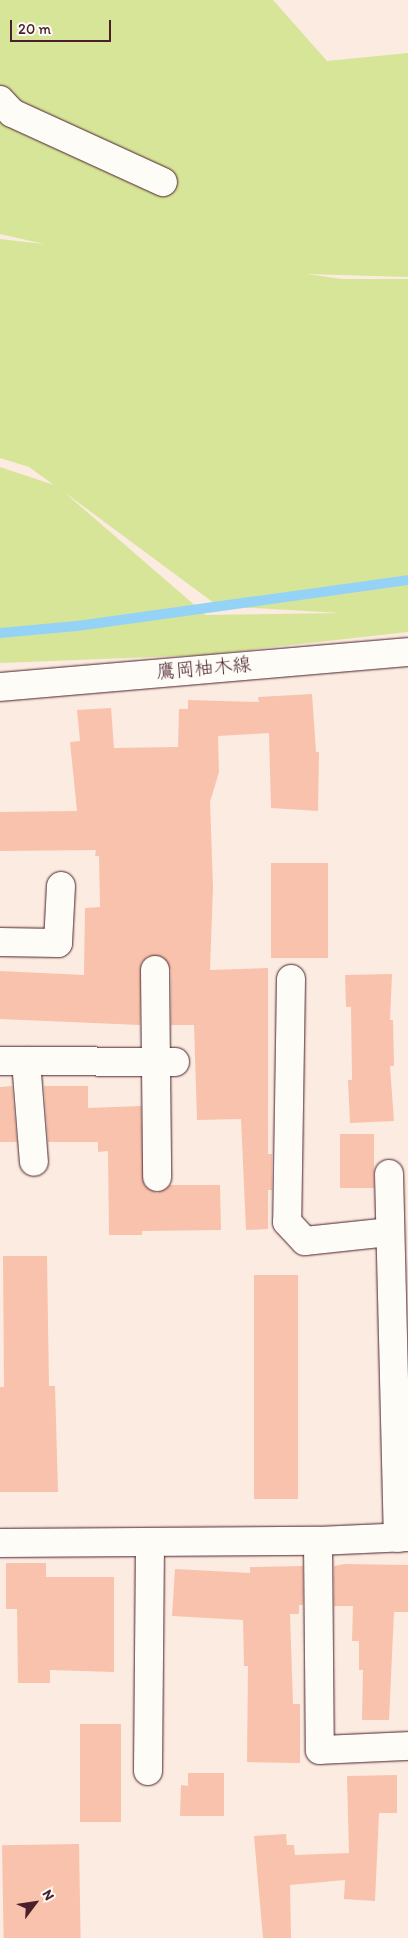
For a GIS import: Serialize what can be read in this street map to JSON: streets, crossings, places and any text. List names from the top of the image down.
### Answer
{
  "streets": {
    "street": ["鷹岡柚木線"]
  },
  "scale_bar": "20 m",
  "north": "top right"
}
